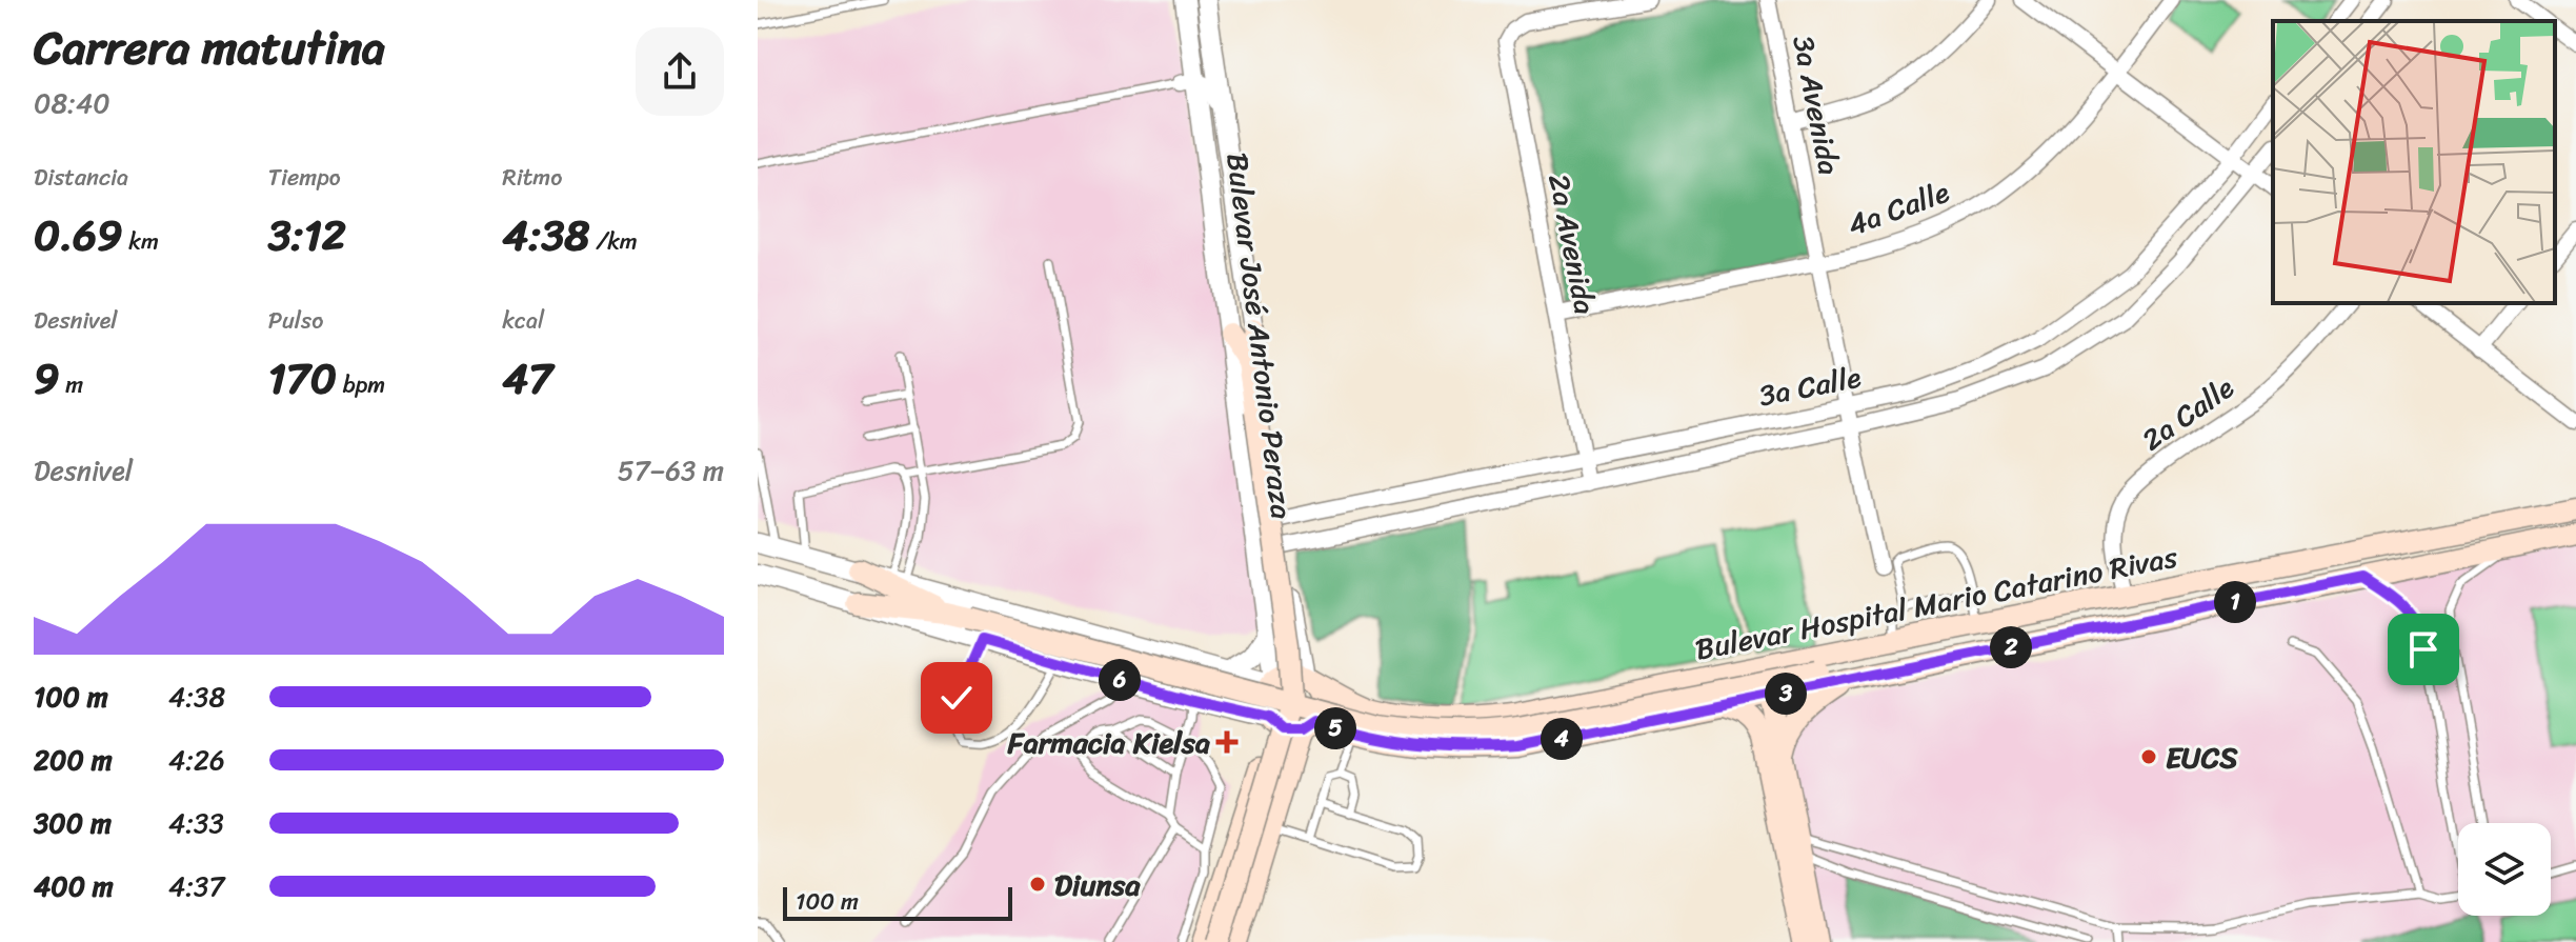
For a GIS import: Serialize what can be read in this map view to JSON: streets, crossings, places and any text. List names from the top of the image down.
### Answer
{
  "streets": {
    "main road": ["Bulevar Hospital Mario Catarino Rivas"],
    "street": [
      "3a Avenida",
      "4a Calle",
      "2a Avenida",
      "Bulevar José Antonio Peraza",
      "3a Calle",
      "2a Calle"
    ]
  },
  "crossings": [
    ["3a Avenida", "4a Calle"],
    ["3a Avenida", "3a Calle"],
    ["4a Calle", "2a Avenida"],
    ["2a Avenida", "3a Calle"],
    ["Bulevar José Antonio Peraza", "3a Calle"],
    ["Bulevar José Antonio Peraza", "Bulevar Hospital Mario Catarino Rivas"],
    ["2a Calle", "Bulevar Hospital Mario Catarino Rivas"]
  ],
  "places": {
    "health": ["Farmacia Kielsa"],
    "other": ["EUCS", "Diunsa"]
  },
  "scale_bar": "100 m",
  "page": {
    "heading": ["Carrera matutina", "08:40"],
    "stats": [
      ["Distancia", "0.69 km"],
      ["Tiempo", "3:12"],
      ["Ritmo", "4:38 /km"],
      ["Desnivel", "9 m"],
      ["Pulso", "170 bpm"],
      ["kcal", "47"]
    ],
    "chart": ["Desnivel", "57–63 m"],
    "pins": [
      "1",
      "2",
      "6",
      "3",
      "5",
      "4"
    ],
    "list": [
      {
        "name": "100 m",
        "note": "4:38"
      },
      {
        "name": "200 m",
        "note": "4:26"
      },
      {
        "name": "300 m",
        "note": "4:33"
      },
      {
        "name": "400 m",
        "note": "4:37"
      }
    ],
    "scale": "100 m"
  }
}
